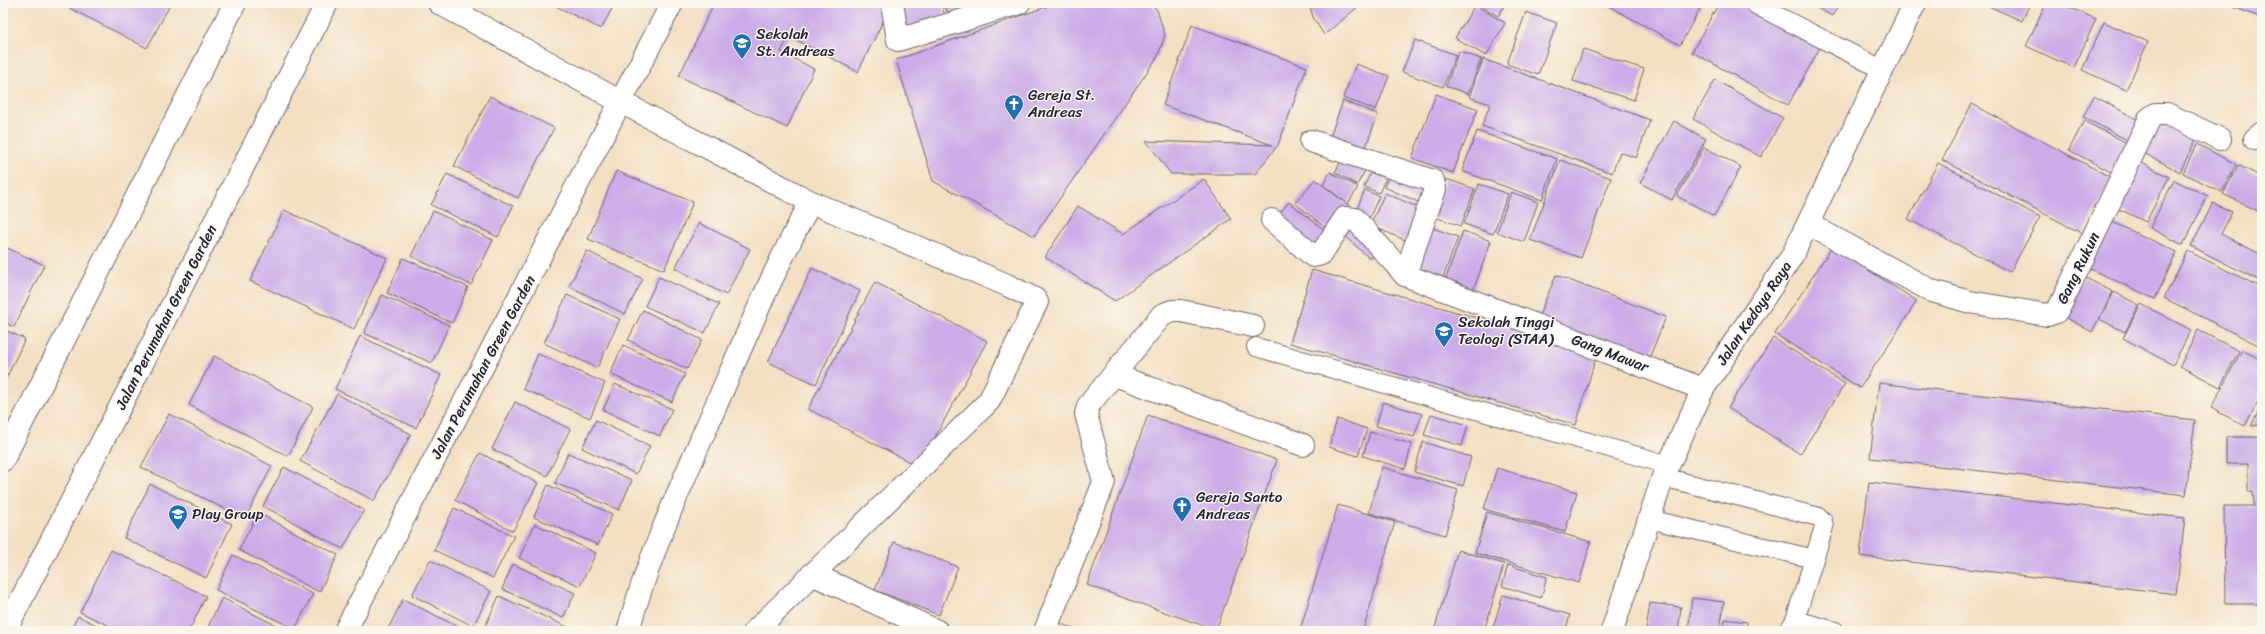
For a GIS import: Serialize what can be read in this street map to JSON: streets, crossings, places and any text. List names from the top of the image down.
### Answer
{
  "streets": {
    "street": [
      "Gang Rukun",
      "Jalan Kedoya Raya",
      "Jalan Perumahan Green Garden",
      "Gang Mawar"
    ]
  },
  "crossings": [
    ["Gang Rukun", "Jalan Kedoya Raya"],
    ["Jalan Kedoya Raya", "Gang Mawar"]
  ],
  "places": {
    "school or university": ["Sekolah St. Andreas", "Sekolah Tinggi Teologi (STAA)", "Play Group"],
    "church": ["Gereja St. Andreas", "Gereja Santo Andreas"]
  }
}
